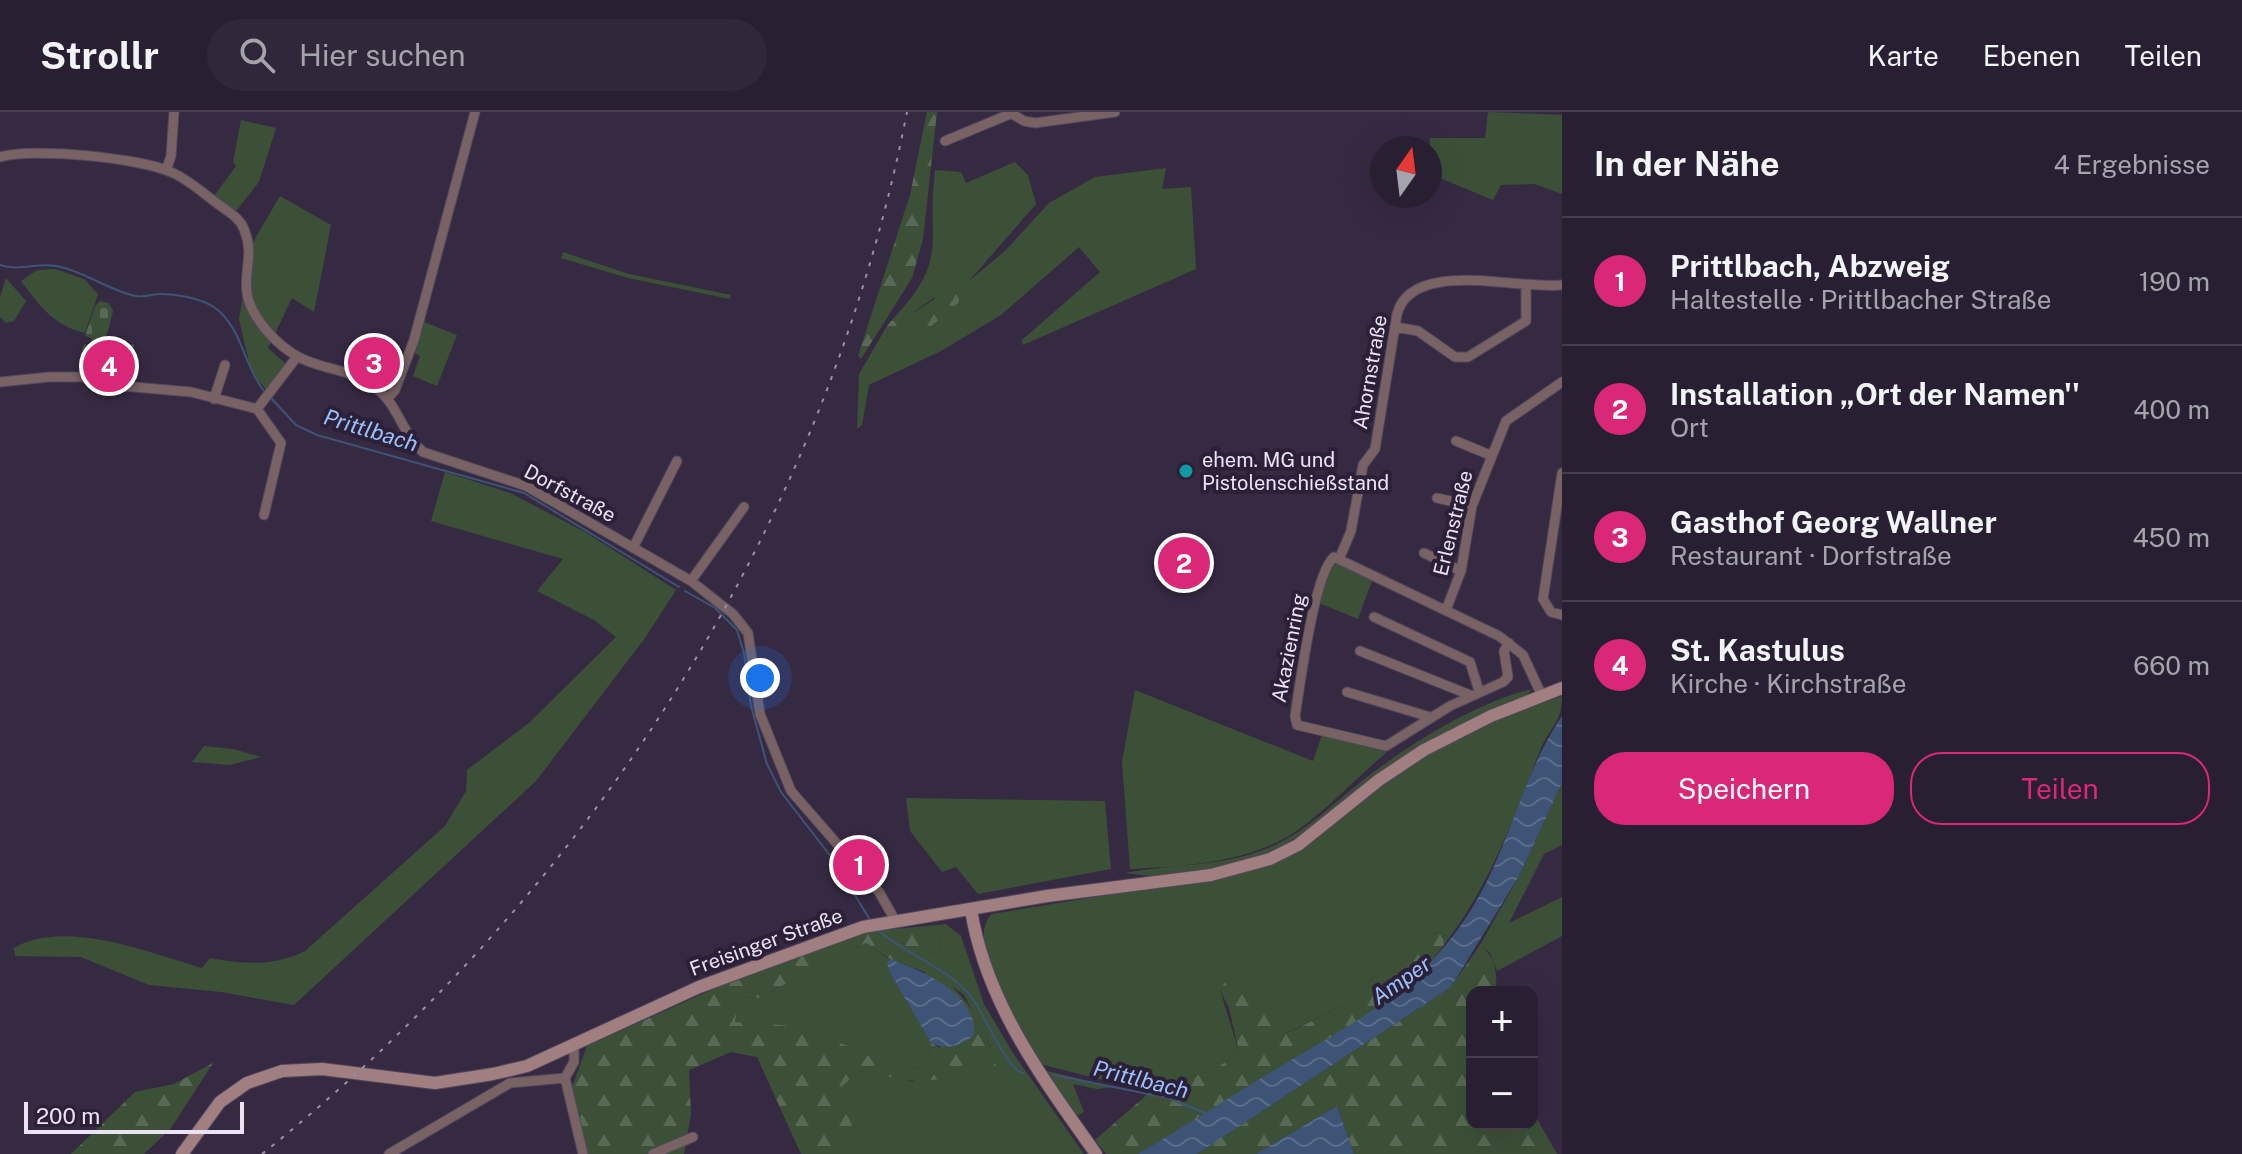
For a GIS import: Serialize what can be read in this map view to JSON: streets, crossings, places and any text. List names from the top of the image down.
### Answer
{
  "streets": {
    "main road": ["Freisinger Straße"],
    "street": [
      "Ahornstraße",
      "Dorfstraße",
      "Erlenstraße",
      "Akazienring"
    ]
  },
  "crossings": [
    ["Ahornstraße", "Akazienring"],
    ["Dorfstraße", "Freisinger Straße"]
  ],
  "water": ["Prittlbach", "Amper"],
  "places": ["ehem. MG und Pistolenschießstand"],
  "scale_bar": "200 m",
  "north": "top",
  "page": {
    "header": "Strollr",
    "search": "Hier suchen",
    "nav": ["Karte", "Ebenen", "Teilen"],
    "heading": ["In der Nähe", "4 Ergebnisse"],
    "list": [
      {
        "mark": "1",
        "name": "Prittlbach, Abzweig",
        "note": "Haltestelle · Prittlbacher Straße",
        "value": "190 m"
      },
      {
        "mark": "2",
        "name": "Installation „Ort der Namen''",
        "note": "Ort",
        "value": "400 m"
      },
      {
        "mark": "3",
        "name": "Gasthof Georg Wallner",
        "note": "Restaurant · Dorfstraße",
        "value": "450 m"
      },
      {
        "mark": "4",
        "name": "St. Kastulus",
        "note": "Kirche · Kirchstraße",
        "value": "660 m"
      }
    ],
    "pins": [
      "3",
      "4",
      "2",
      "1"
    ],
    "buttons": ["Speichern", "Teilen"],
    "map_buttons": ["+", "−"],
    "scale": "200 m"
  }
}
